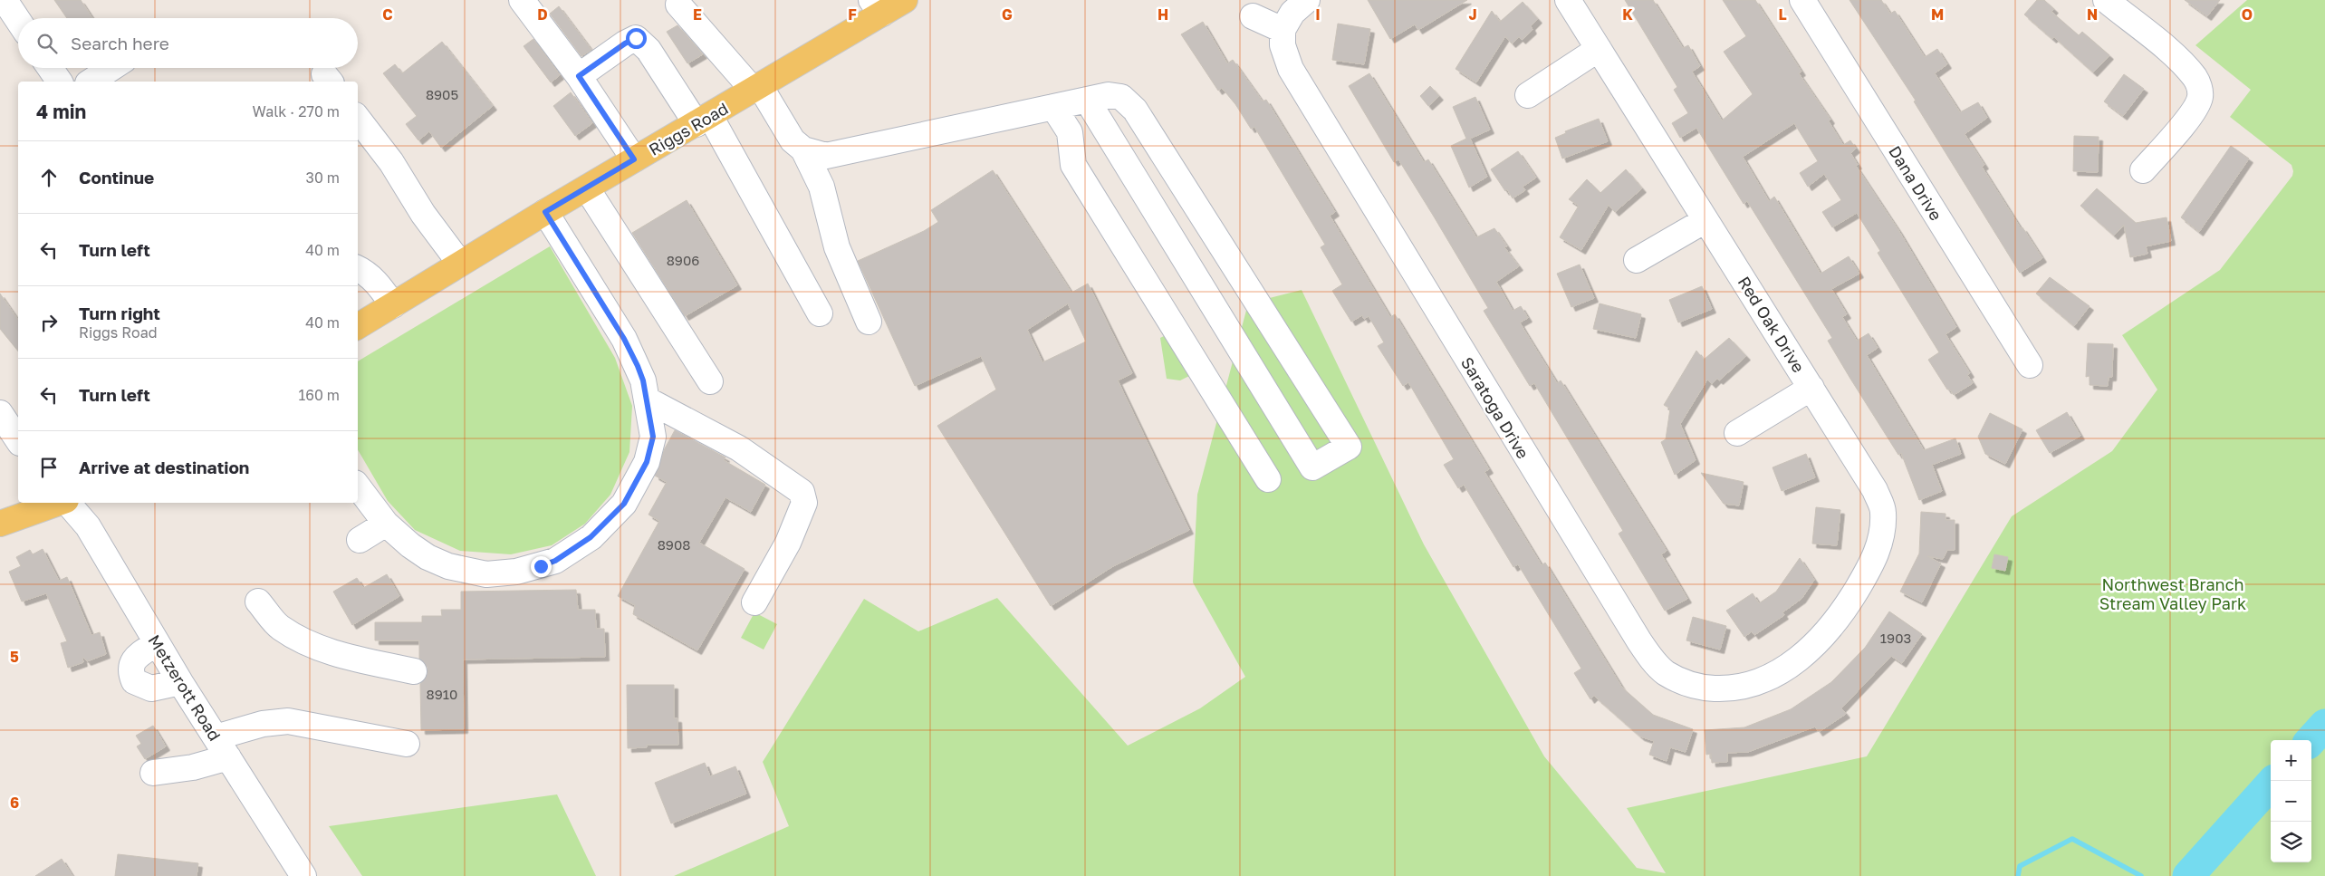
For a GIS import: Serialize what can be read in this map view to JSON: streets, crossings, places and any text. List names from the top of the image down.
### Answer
{
  "streets": {
    "main road": ["Riggs Road"],
    "street": [
      "Dana Drive",
      "Red Oak Drive",
      "Saratoga Drive",
      "Metzerott Road"
    ]
  },
  "crossings": [
    ["Red Oak Drive", "Saratoga Drive"]
  ],
  "parks": ["Northwest Branch Stream Valley Park"],
  "house_numbers": [
    "8905",
    "8906",
    "8908",
    "1903",
    "8910"
  ],
  "page": {
    "search": "Search here",
    "heading": ["4 min", "Walk · 270 m"],
    "list": [
      ["Continue", "30 m"],
      ["Turn left", "40 m"],
      ["Turn right", "Riggs Road", "40 m"],
      ["Turn left", "160 m"],
      "Arrive at destination"
    ],
    "map_buttons": ["+", "−"]
  },
  "grid": {
    "columns": [
      "C",
      "D",
      "E",
      "F",
      "G",
      "H",
      "I",
      "J",
      "K",
      "L",
      "M",
      "N",
      "O"
    ],
    "rows": ["5", "6"]
  }
}
